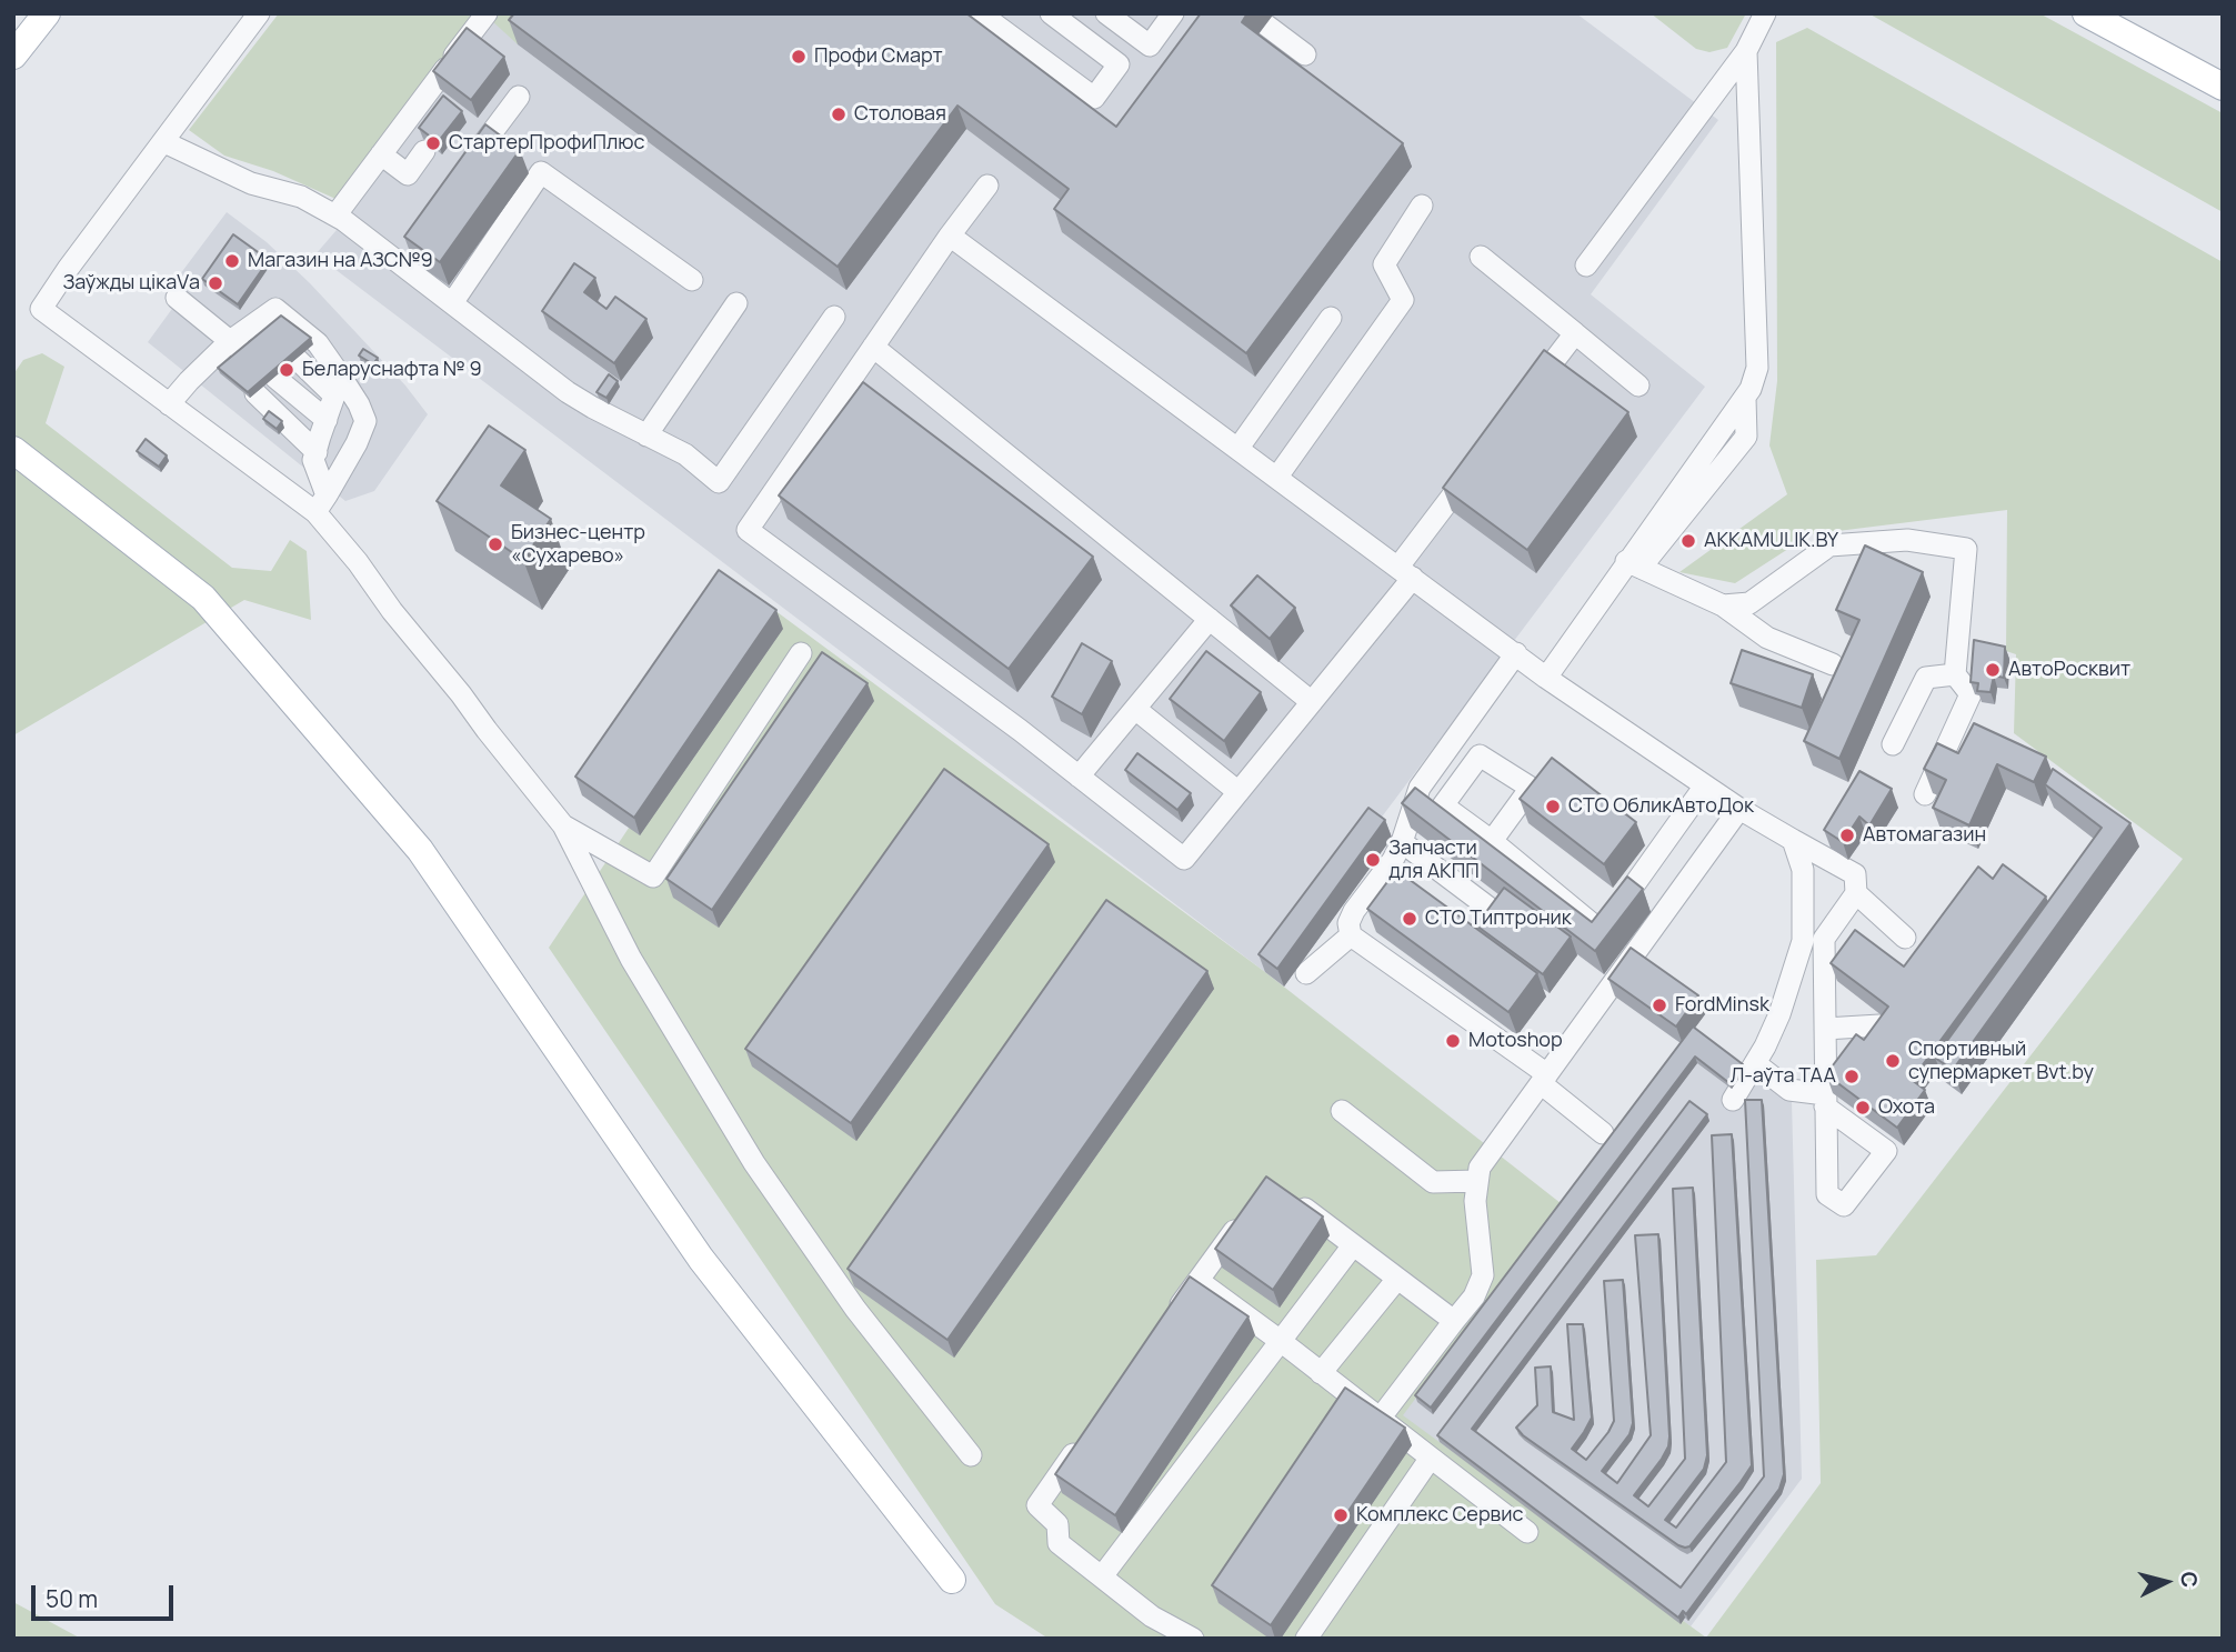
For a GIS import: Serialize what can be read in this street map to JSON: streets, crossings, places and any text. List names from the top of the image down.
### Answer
{
  "places": [
    "Профи Смарт",
    "Столовая",
    "СтартерПрофиПлюс",
    "Магазин на АЗС№9",
    "Заўжды цікаVа",
    "Беларуснафта № 9",
    "AKKAMULIK.BY",
    "Бизнес-центр «Сухарево»",
    "АвтоРосквит",
    "СТО ОбликАвтоДок",
    "Автомагазин",
    "Запчасти для АКПП",
    "СТО Типтроник",
    "FordMinsk",
    "Motoshop",
    "Спортивный супермаркет Bvt.by",
    "Л-аўта ТАА",
    "Охота",
    "Комплекс Сервис"
  ],
  "scale_bar": "50 m",
  "north": "right"
}
